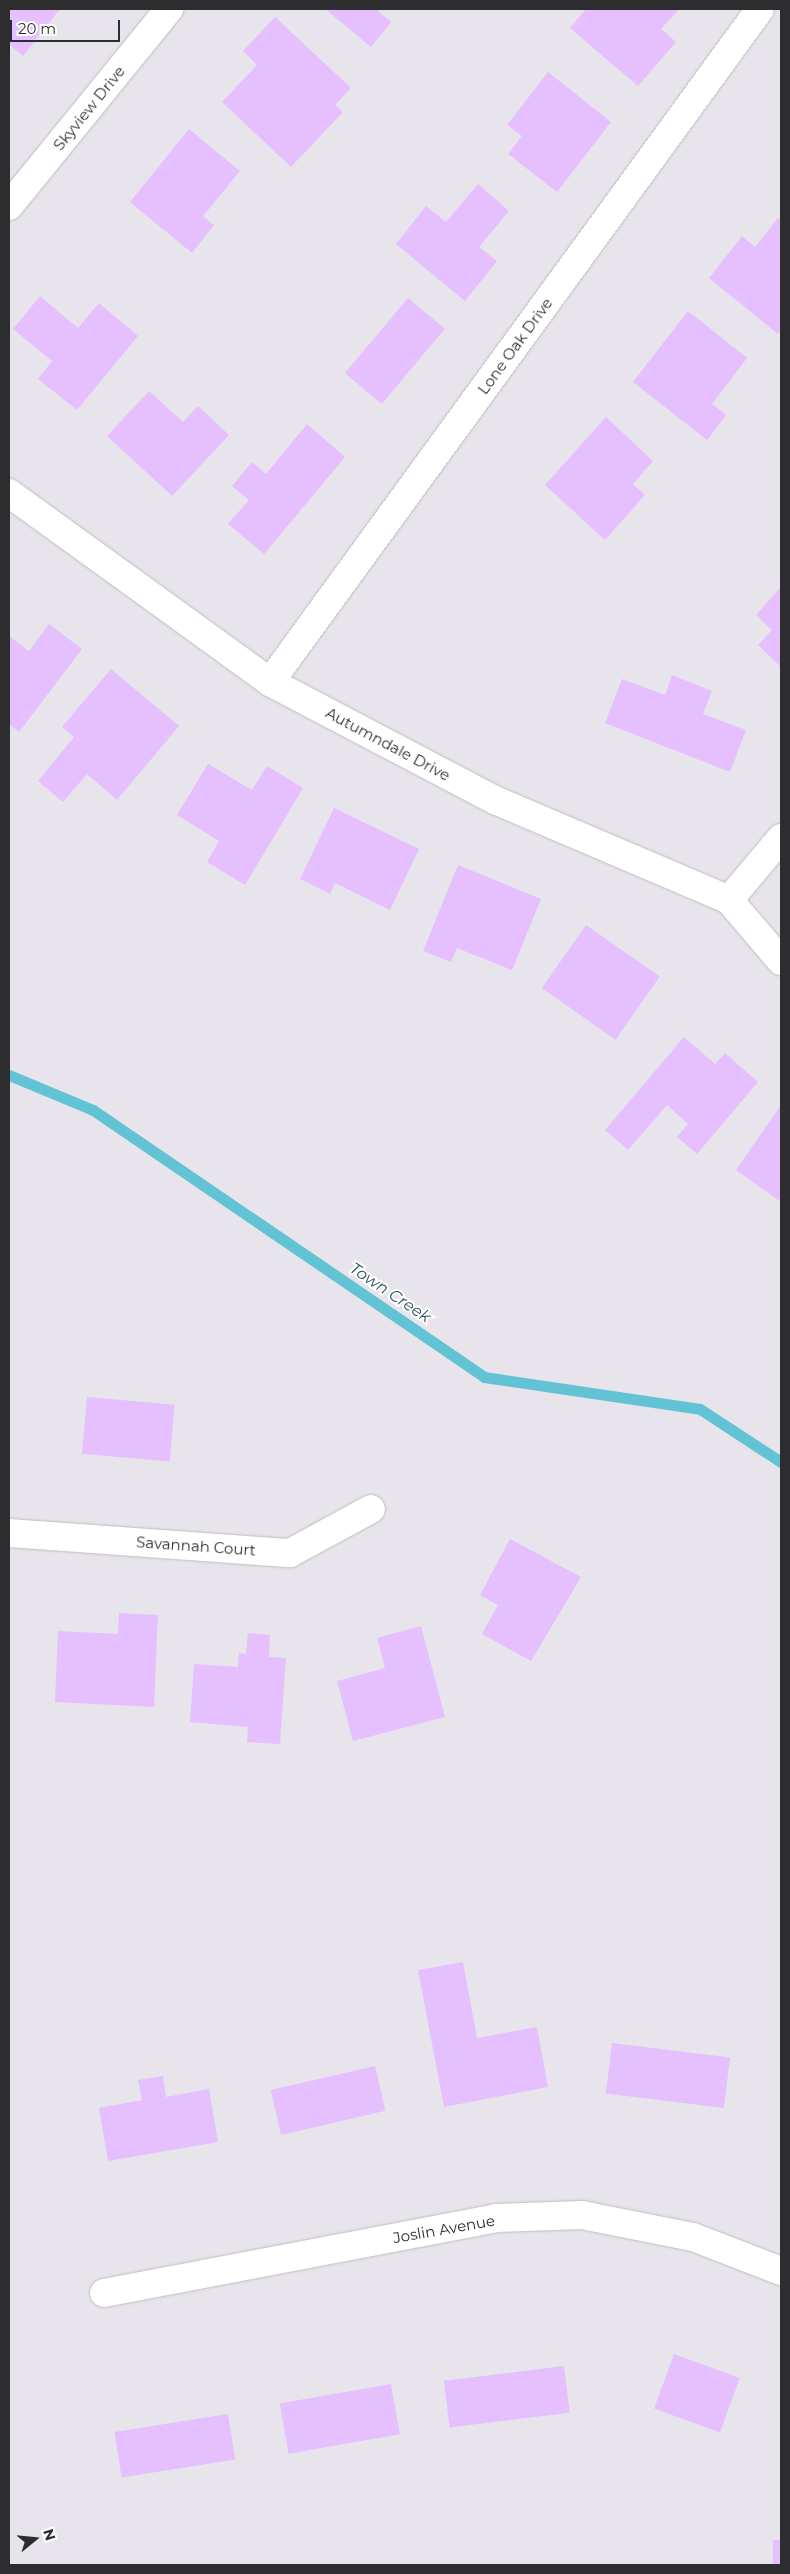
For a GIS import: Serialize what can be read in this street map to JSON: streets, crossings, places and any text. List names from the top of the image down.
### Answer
{
  "streets": {
    "street": [
      "Skyview Drive",
      "Lone Oak Drive",
      "Autumndale Drive",
      "Savannah Court",
      "Joslin Avenue"
    ]
  },
  "crossings": [
    ["Lone Oak Drive", "Autumndale Drive"]
  ],
  "water": ["Town Creek"],
  "scale_bar": "20 m",
  "north": "right"
}
